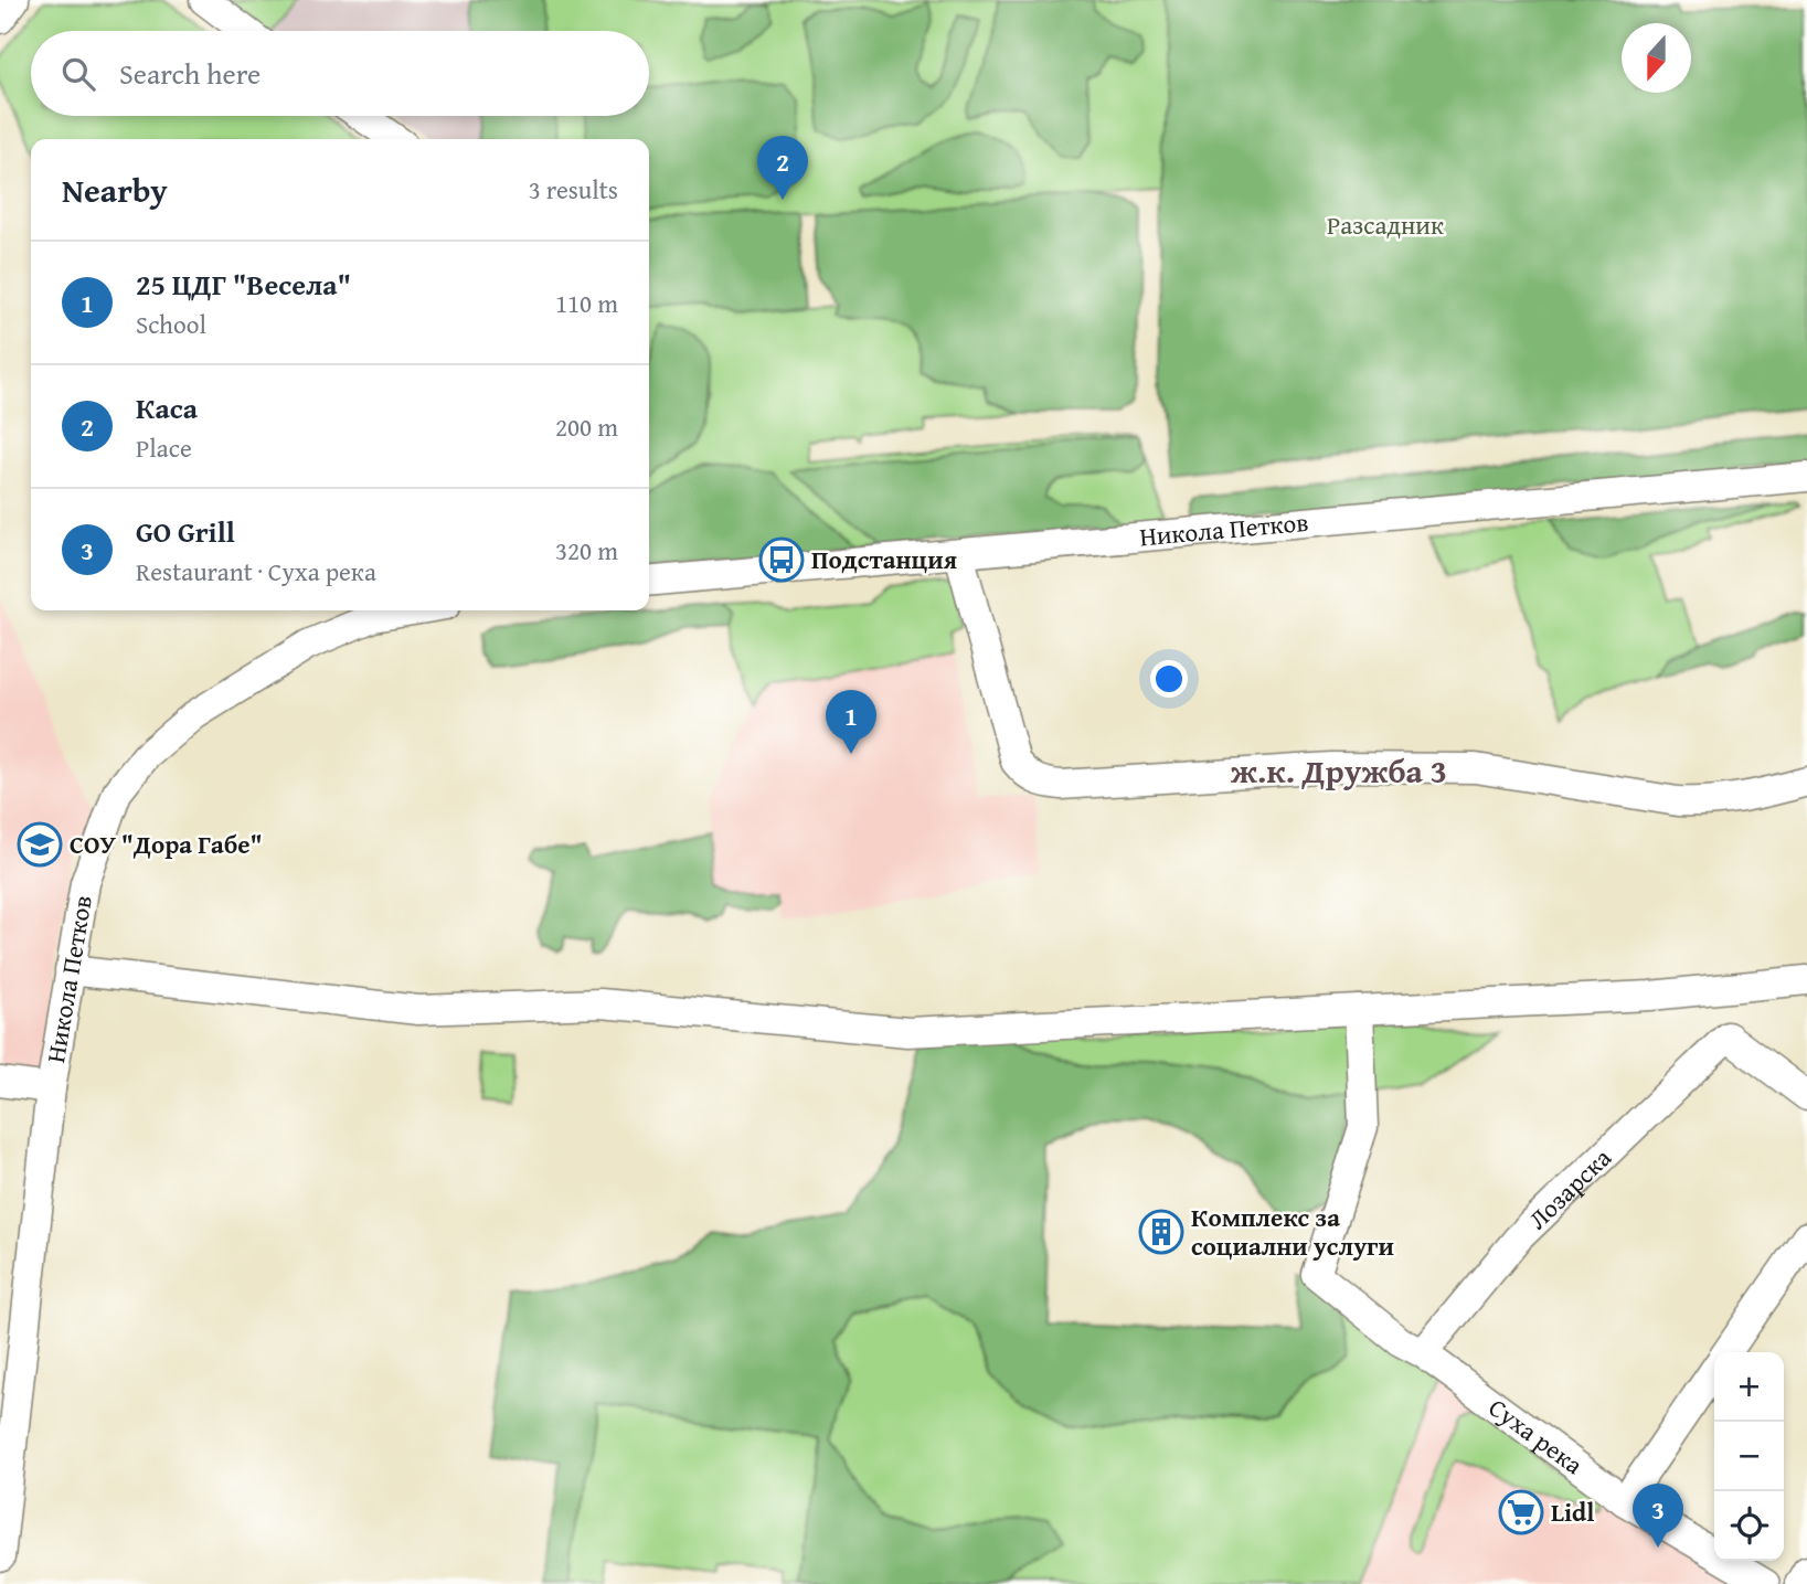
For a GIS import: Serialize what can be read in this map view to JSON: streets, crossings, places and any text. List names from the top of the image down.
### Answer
{
  "streets": {
    "street": ["Никола Петков", "Лозарска", "Суха река"]
  },
  "crossings": [
    ["Лозарска", "Суха река"]
  ],
  "districts": ["ж.к. Дружба 3"],
  "parks": ["Разсадник"],
  "places": {
    "bus stop": ["Подстанция"],
    "school or university": ["СОУ \"Дора Габе\""],
    "building": ["Комплекс за социални услуги"],
    "supermarket": ["Lidl"]
  },
  "north": "bottom",
  "page": {
    "search": "Search here",
    "pins": ["2", "1", "3"],
    "heading": ["Nearby", "3 results"],
    "list": [
      {
        "mark": "1",
        "name": "25 ЦДГ \"Весела\"",
        "note": "School",
        "value": "110 m"
      },
      {
        "mark": "2",
        "name": "Каса",
        "note": "Place",
        "value": "200 m"
      },
      {
        "mark": "3",
        "name": "GO Grill",
        "note": "Restaurant · Суха река",
        "value": "320 m"
      }
    ],
    "map_buttons": ["+", "−"]
  }
}
